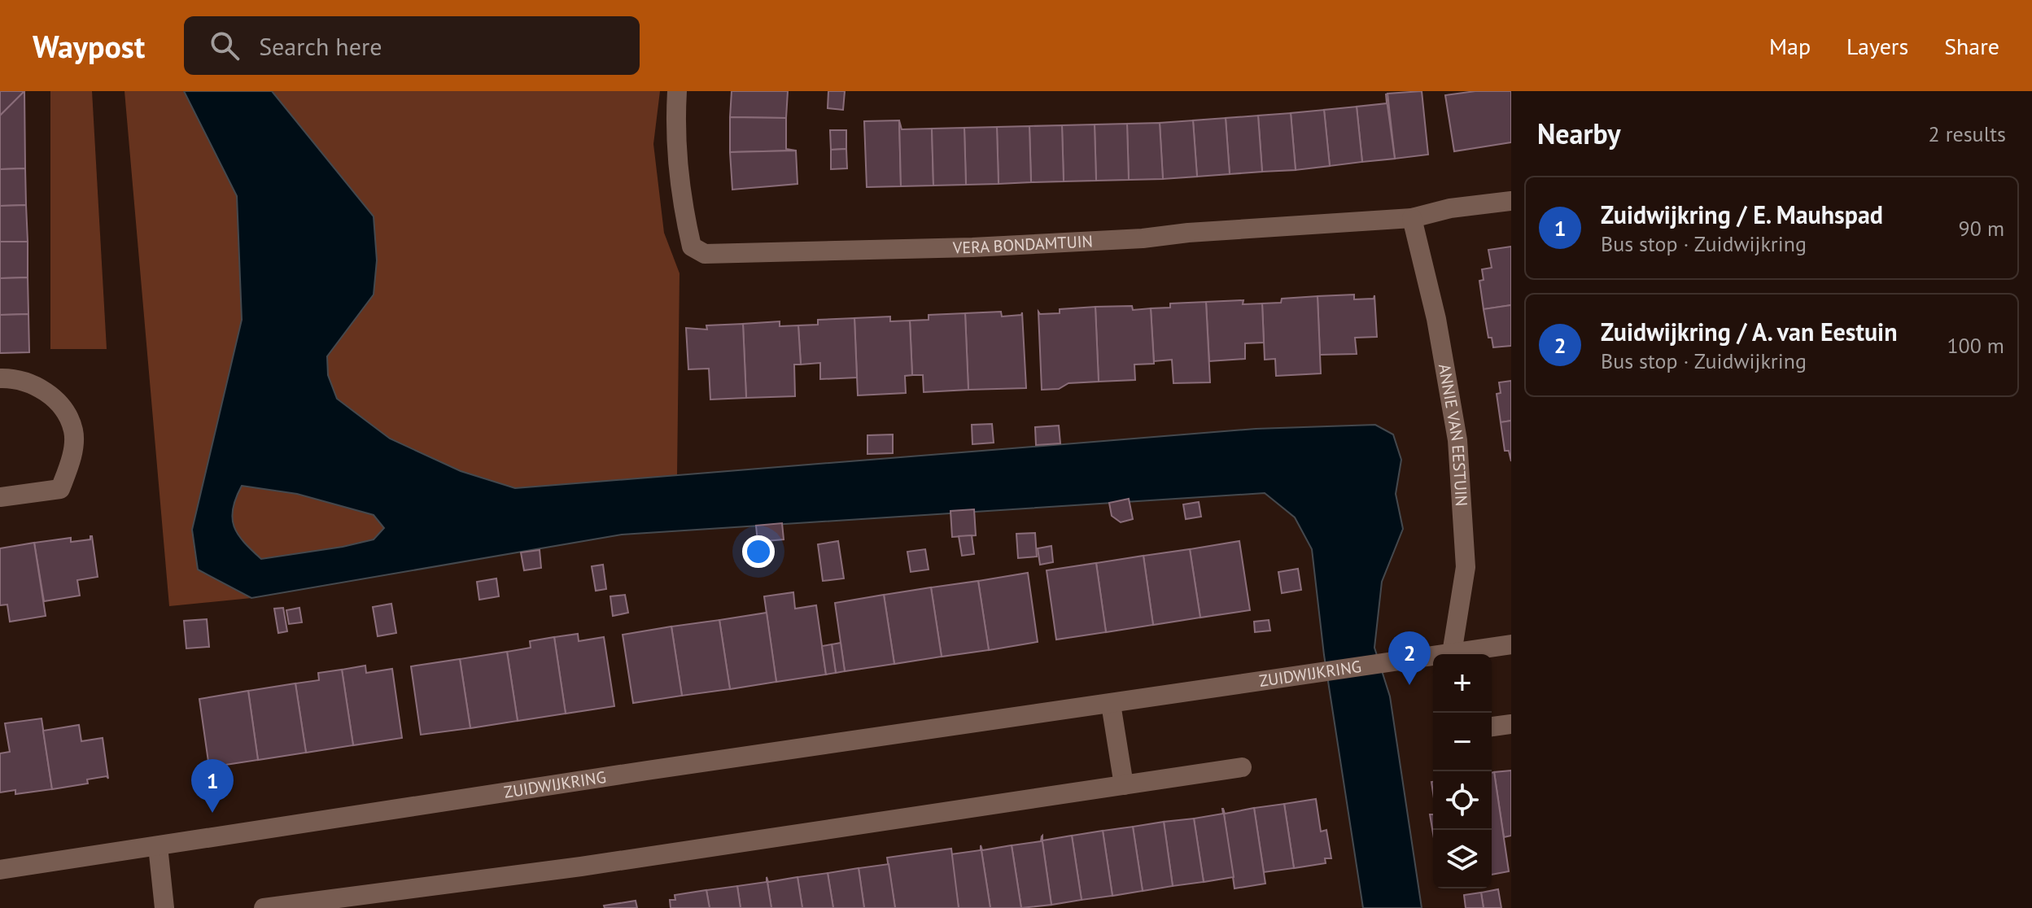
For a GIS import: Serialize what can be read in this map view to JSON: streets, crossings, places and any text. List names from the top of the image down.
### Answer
{
  "streets": {
    "street": ["VERA BONDAMTUIN", "ANNIE VAN EESTUIN", "ZUIDWIJKRING"]
  },
  "crossings": [
    ["VERA BONDAMTUIN", "ANNIE VAN EESTUIN"],
    ["ANNIE VAN EESTUIN", "ZUIDWIJKRING"]
  ],
  "page": {
    "header": "Waypost",
    "search": "Search here",
    "nav": ["Map", "Layers", "Share"],
    "heading": ["Nearby", "2 results"],
    "list": [
      {
        "mark": "1",
        "name": "Zuidwijkring / E. Mauhspad",
        "note": "Bus stop · Zuidwijkring",
        "value": "90 m"
      },
      {
        "mark": "2",
        "name": "Zuidwijkring / A. van Eestuin",
        "note": "Bus stop · Zuidwijkring",
        "value": "100 m"
      }
    ],
    "pins": ["2", "1"],
    "map_buttons": ["+", "−"]
  }
}
